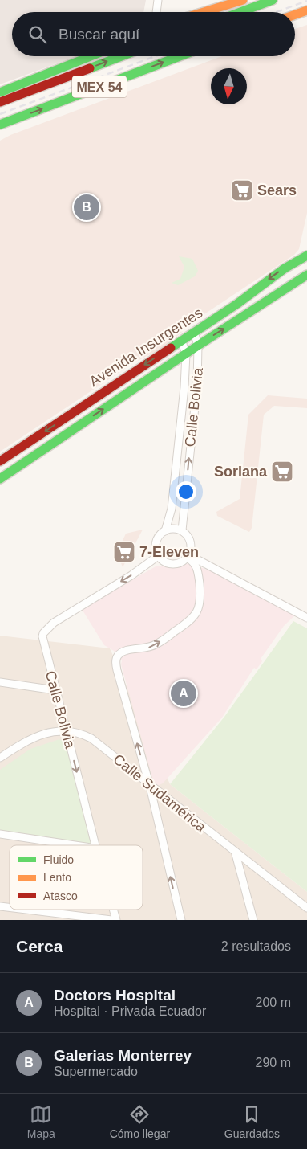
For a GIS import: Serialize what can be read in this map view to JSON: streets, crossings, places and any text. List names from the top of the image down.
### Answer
{
  "streets": {
    "main road": ["MEX 54", "Avenida Insurgentes"],
    "street": ["Calle Bolivia", "Calle Sudamérica"]
  },
  "crossings": [
    ["Avenida Insurgentes", "Calle Bolivia"],
    ["Calle Bolivia", "Calle Sudamérica"]
  ],
  "places": {
    "supermarket": ["Sears", "Soriana", "7-Eleven"]
  },
  "legend": ["Fluido", "Lento", "Atasco"],
  "north": "bottom",
  "page": {
    "search": "Buscar aquí",
    "pins": ["B", "A"],
    "heading": ["Cerca", "2 resultados"],
    "list": [
      {
        "mark": "A",
        "name": "Doctors Hospital",
        "note": "Hospital · Privada Ecuador",
        "value": "200 m"
      },
      {
        "mark": "B",
        "name": "Galerias Monterrey",
        "note": "Supermercado",
        "value": "290 m"
      }
    ],
    "nav": ["Mapa", "Cómo llegar", "Guardados"]
  }
}
